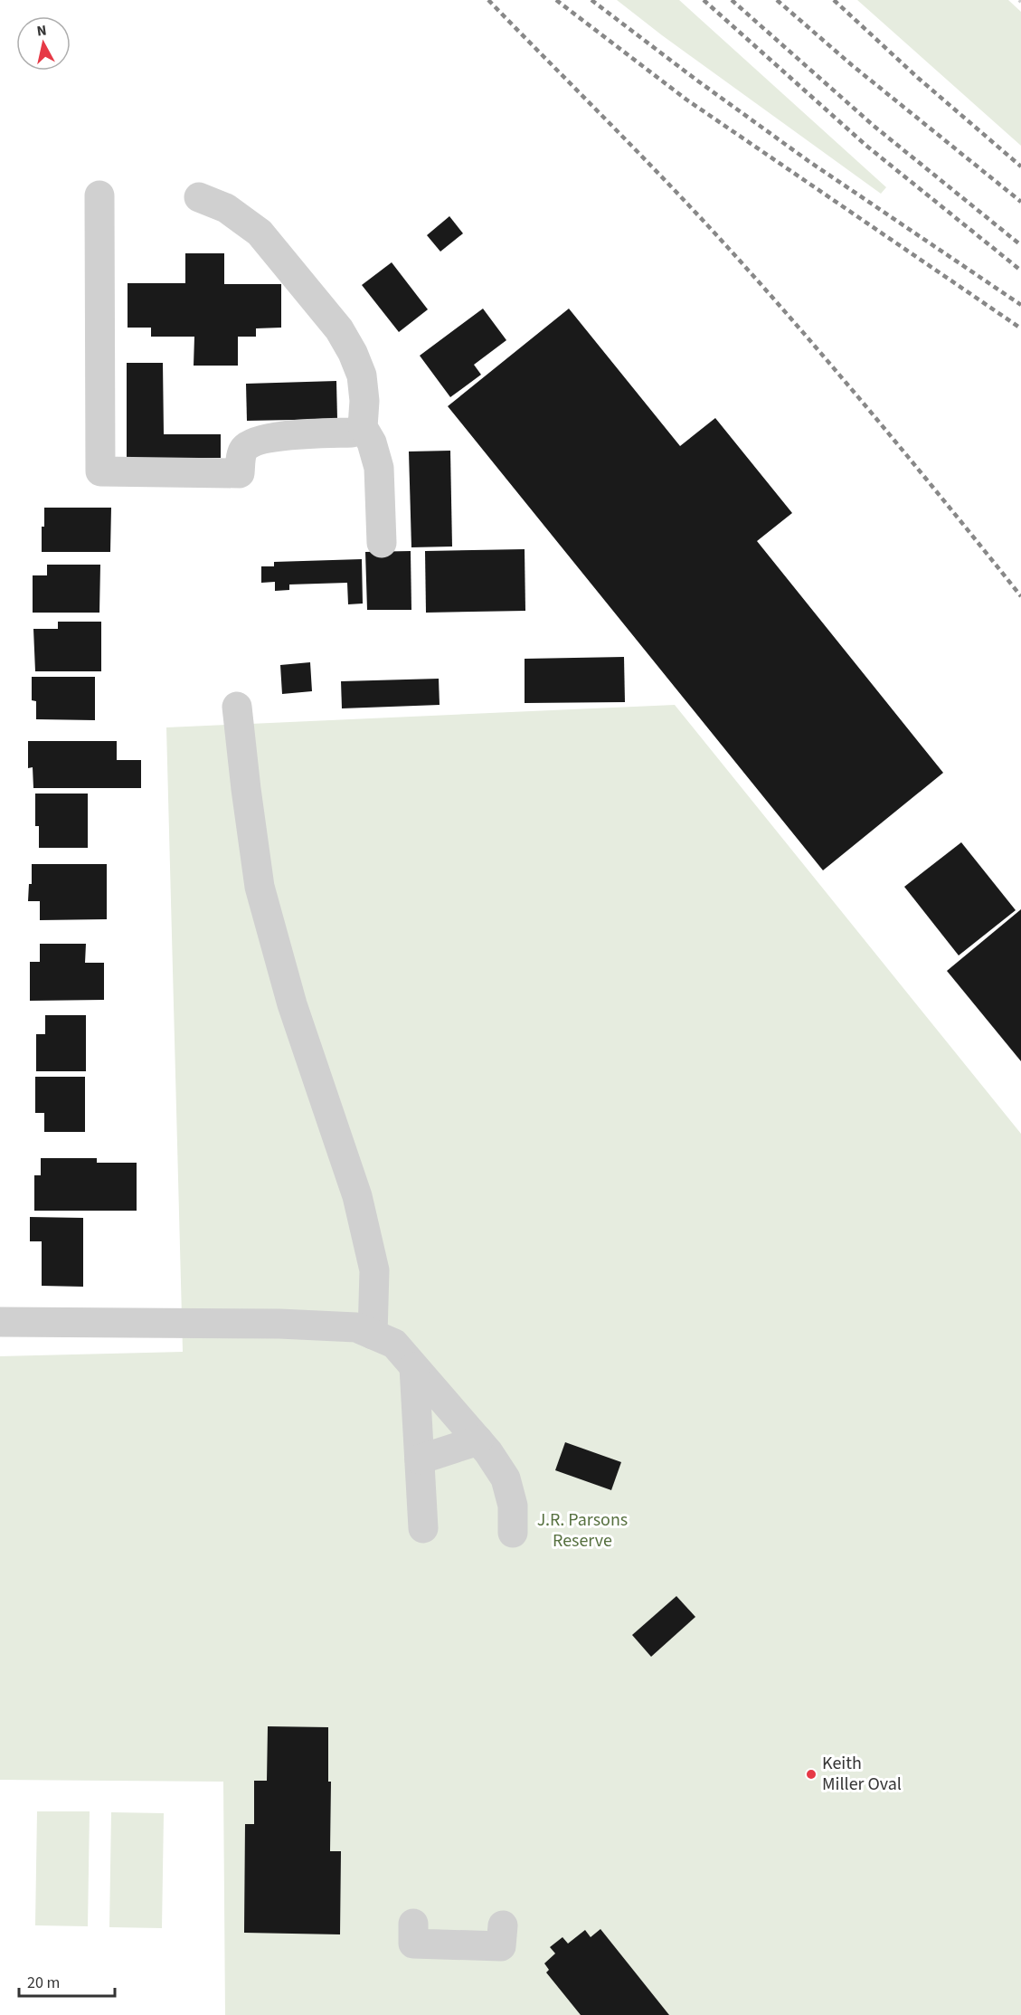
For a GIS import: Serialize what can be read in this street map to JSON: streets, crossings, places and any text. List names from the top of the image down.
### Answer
{
  "parks": ["J.R. Parsons Reserve"],
  "places": ["Keith Miller Oval"],
  "scale_bar": "20 m",
  "north": "top"
}
